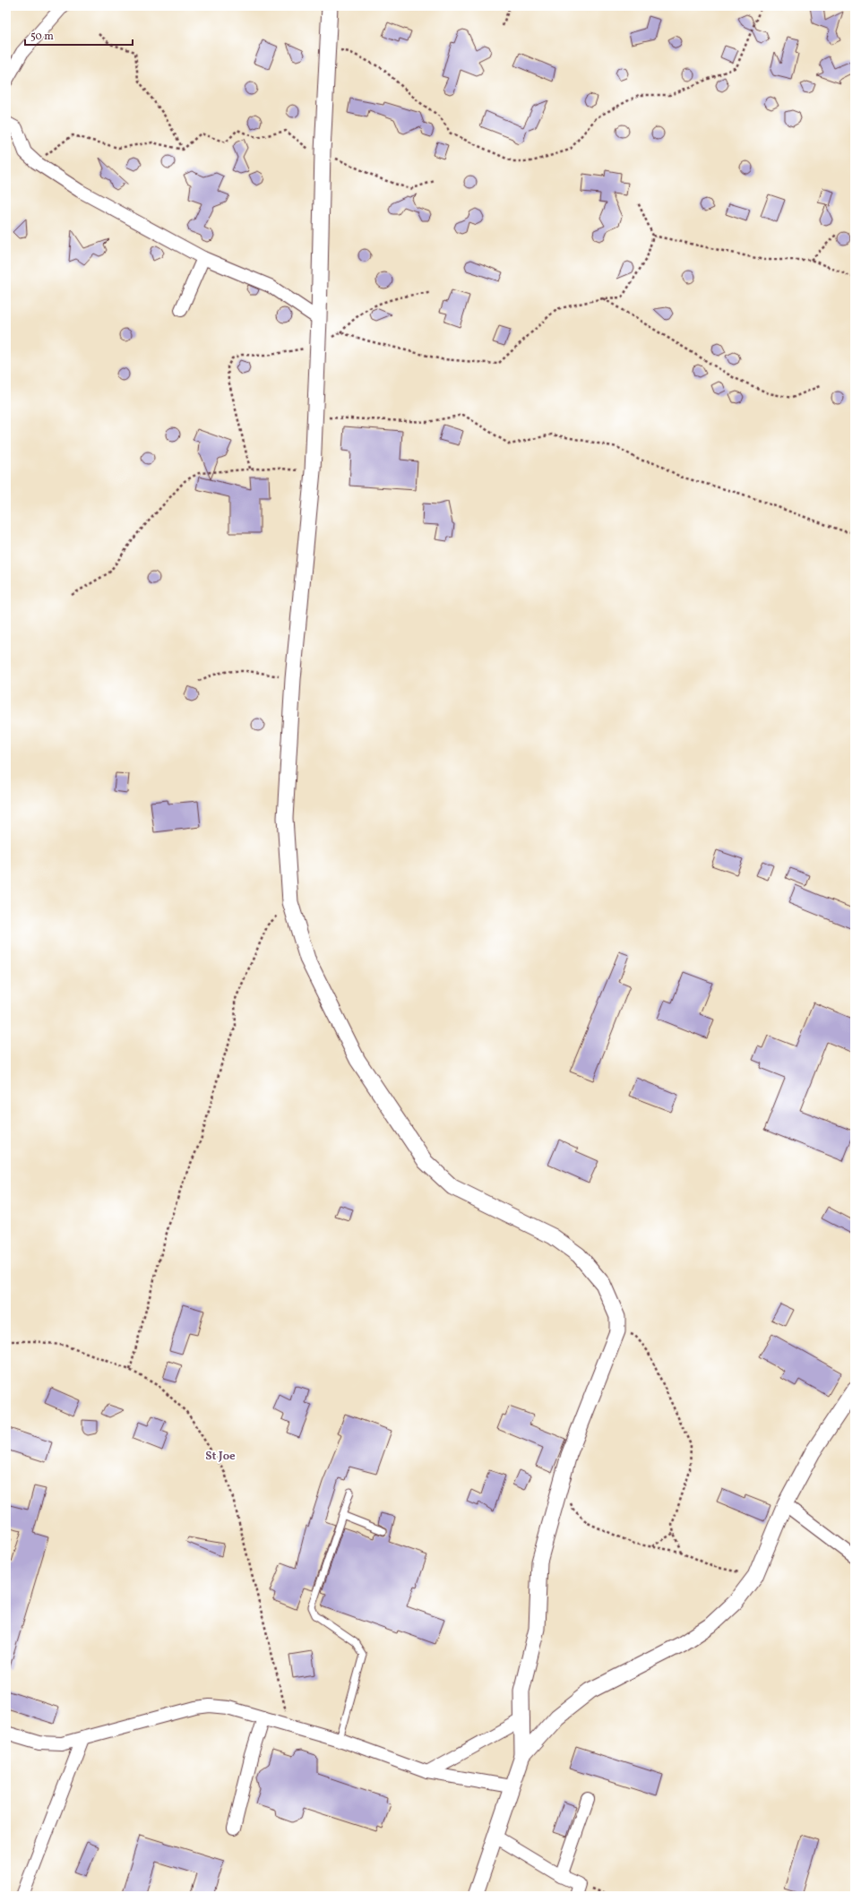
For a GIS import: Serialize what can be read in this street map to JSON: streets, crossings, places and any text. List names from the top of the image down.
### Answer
{
  "districts": ["St Joe"],
  "scale_bar": "50 m"
}
